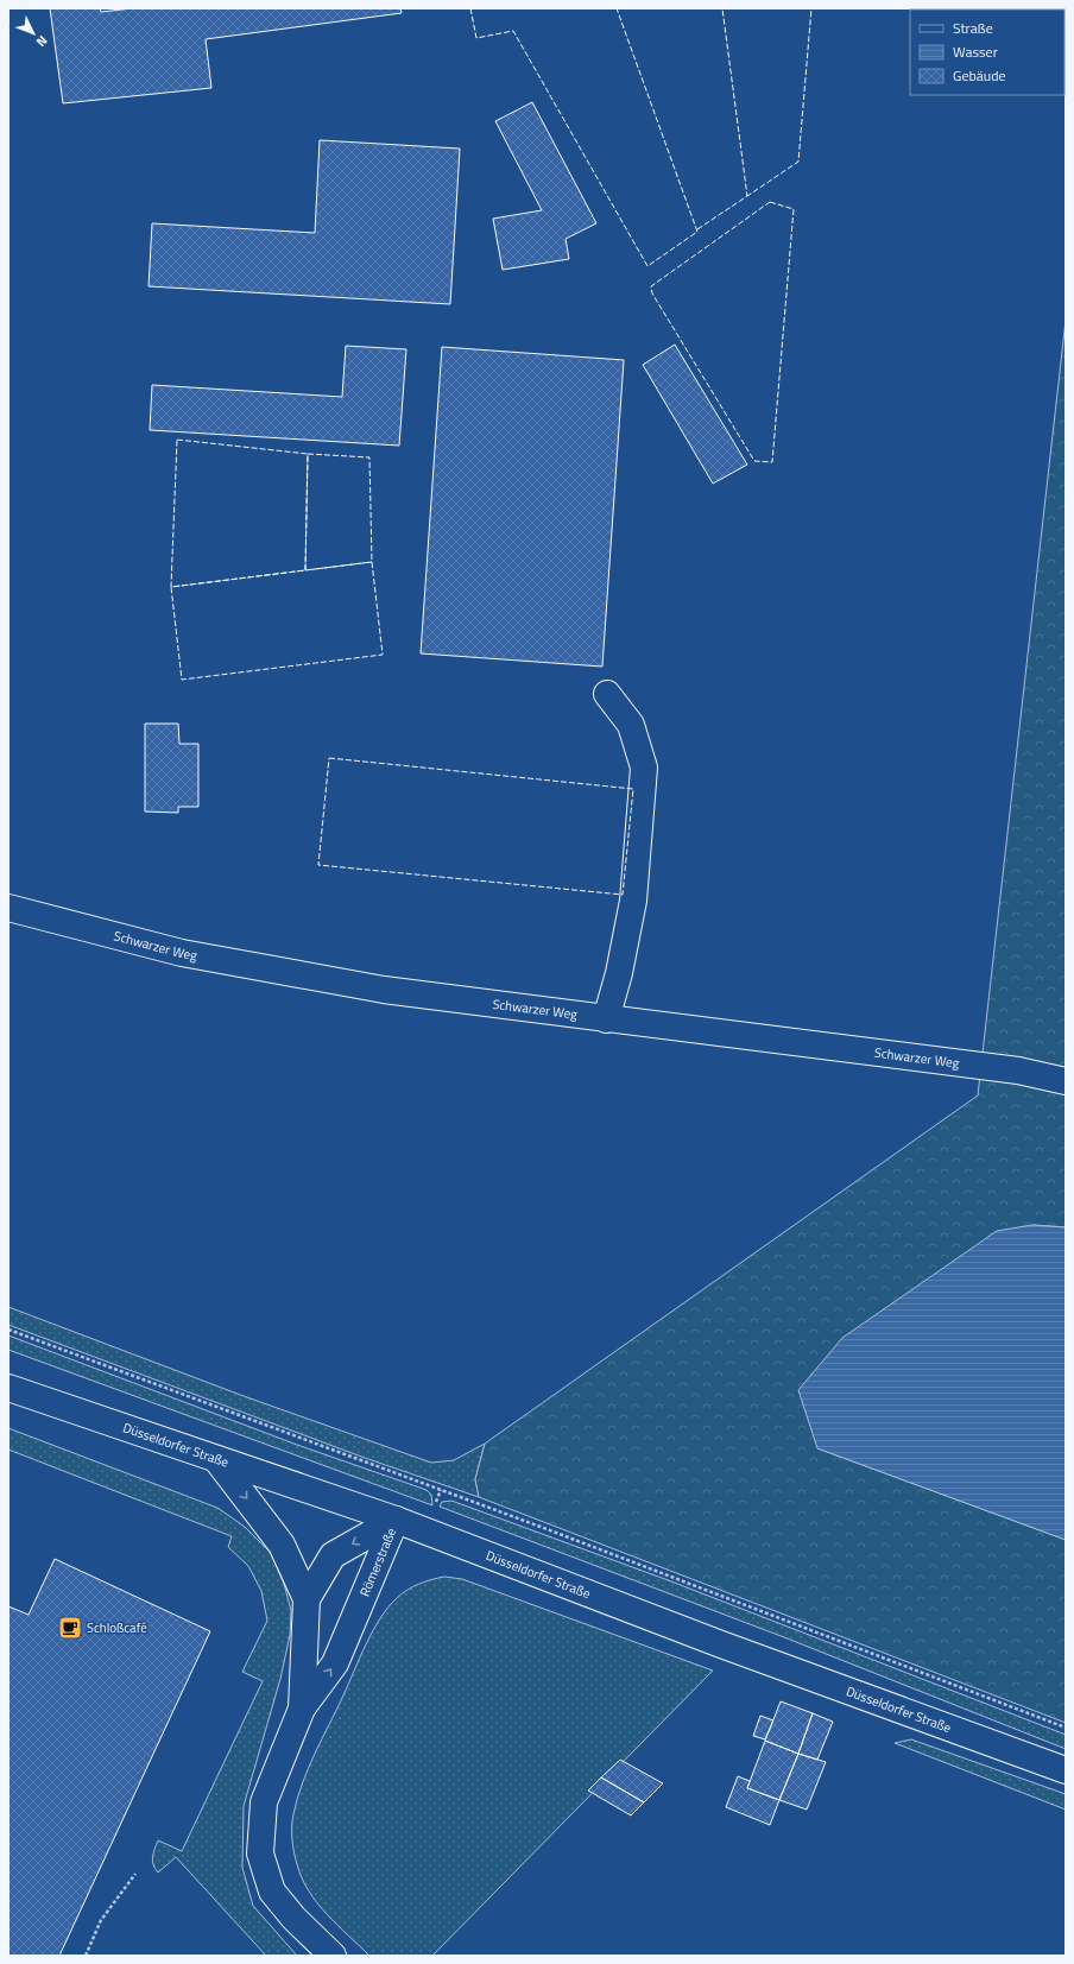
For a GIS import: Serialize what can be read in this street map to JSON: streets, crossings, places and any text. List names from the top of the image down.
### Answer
{
  "streets": {
    "street": ["Schwarzer Weg", "Düsseldorfer Straße", "Römerstraße"]
  },
  "crossings": [
    ["Düsseldorfer Straße", "Römerstraße"]
  ],
  "places": {
    "cafe": ["Schloßcafé"]
  },
  "legend": ["Straße", "Wasser", "Gebäude"],
  "north": "bottom right"
}
